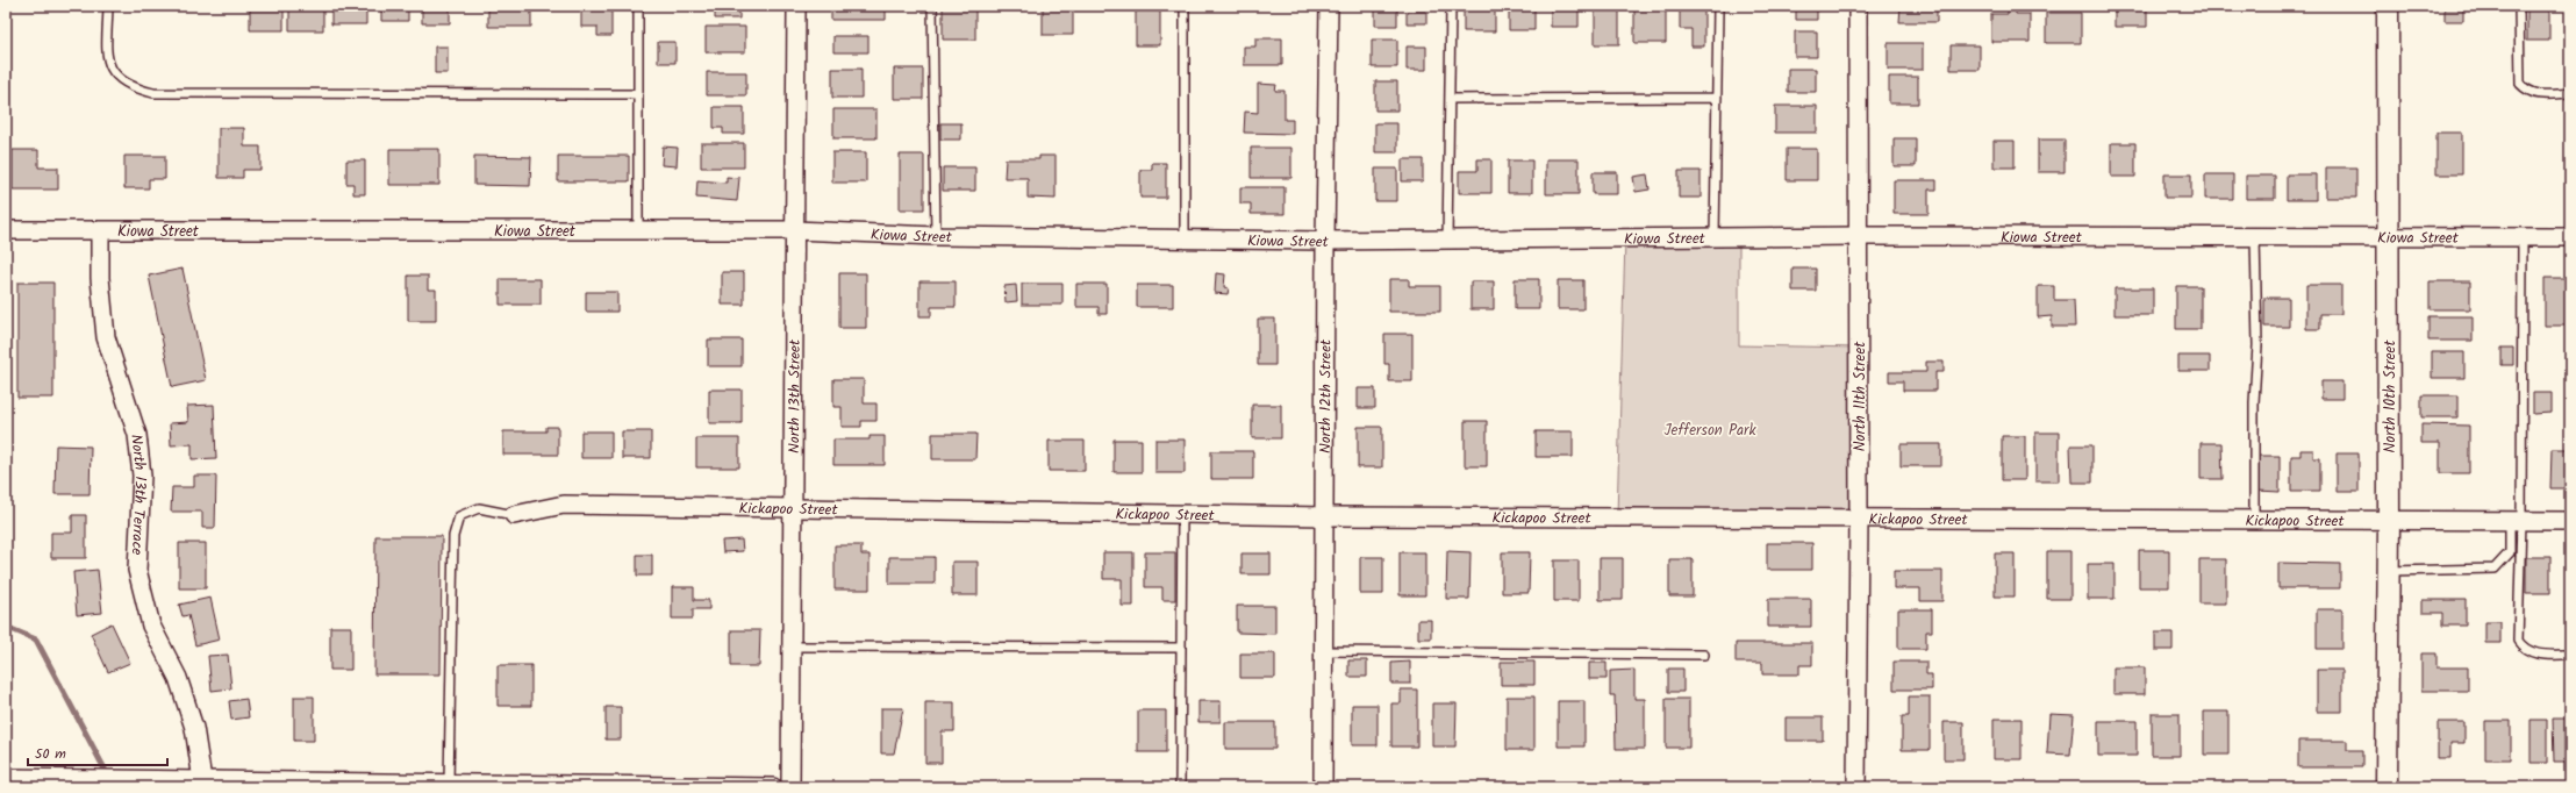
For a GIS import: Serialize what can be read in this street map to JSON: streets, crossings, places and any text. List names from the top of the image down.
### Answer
{
  "streets": {
    "street": [
      "Kiowa Street",
      "North 13th Street",
      "North 12th Street",
      "North 11th Street",
      "North 10th Street",
      "North 13th Terrace",
      "Kickapoo Street"
    ]
  },
  "crossings": [
    ["Kiowa Street", "North 13th Street"],
    ["Kiowa Street", "North 12th Street"],
    ["Kiowa Street", "North 11th Street"],
    ["Kiowa Street", "North 10th Street"],
    ["Kiowa Street", "North 13th Terrace"],
    ["North 13th Street", "Kickapoo Street"],
    ["North 12th Street", "Kickapoo Street"],
    ["North 11th Street", "Kickapoo Street"],
    ["North 10th Street", "Kickapoo Street"]
  ],
  "parks": ["Jefferson Park"],
  "scale_bar": "50 m"
}
